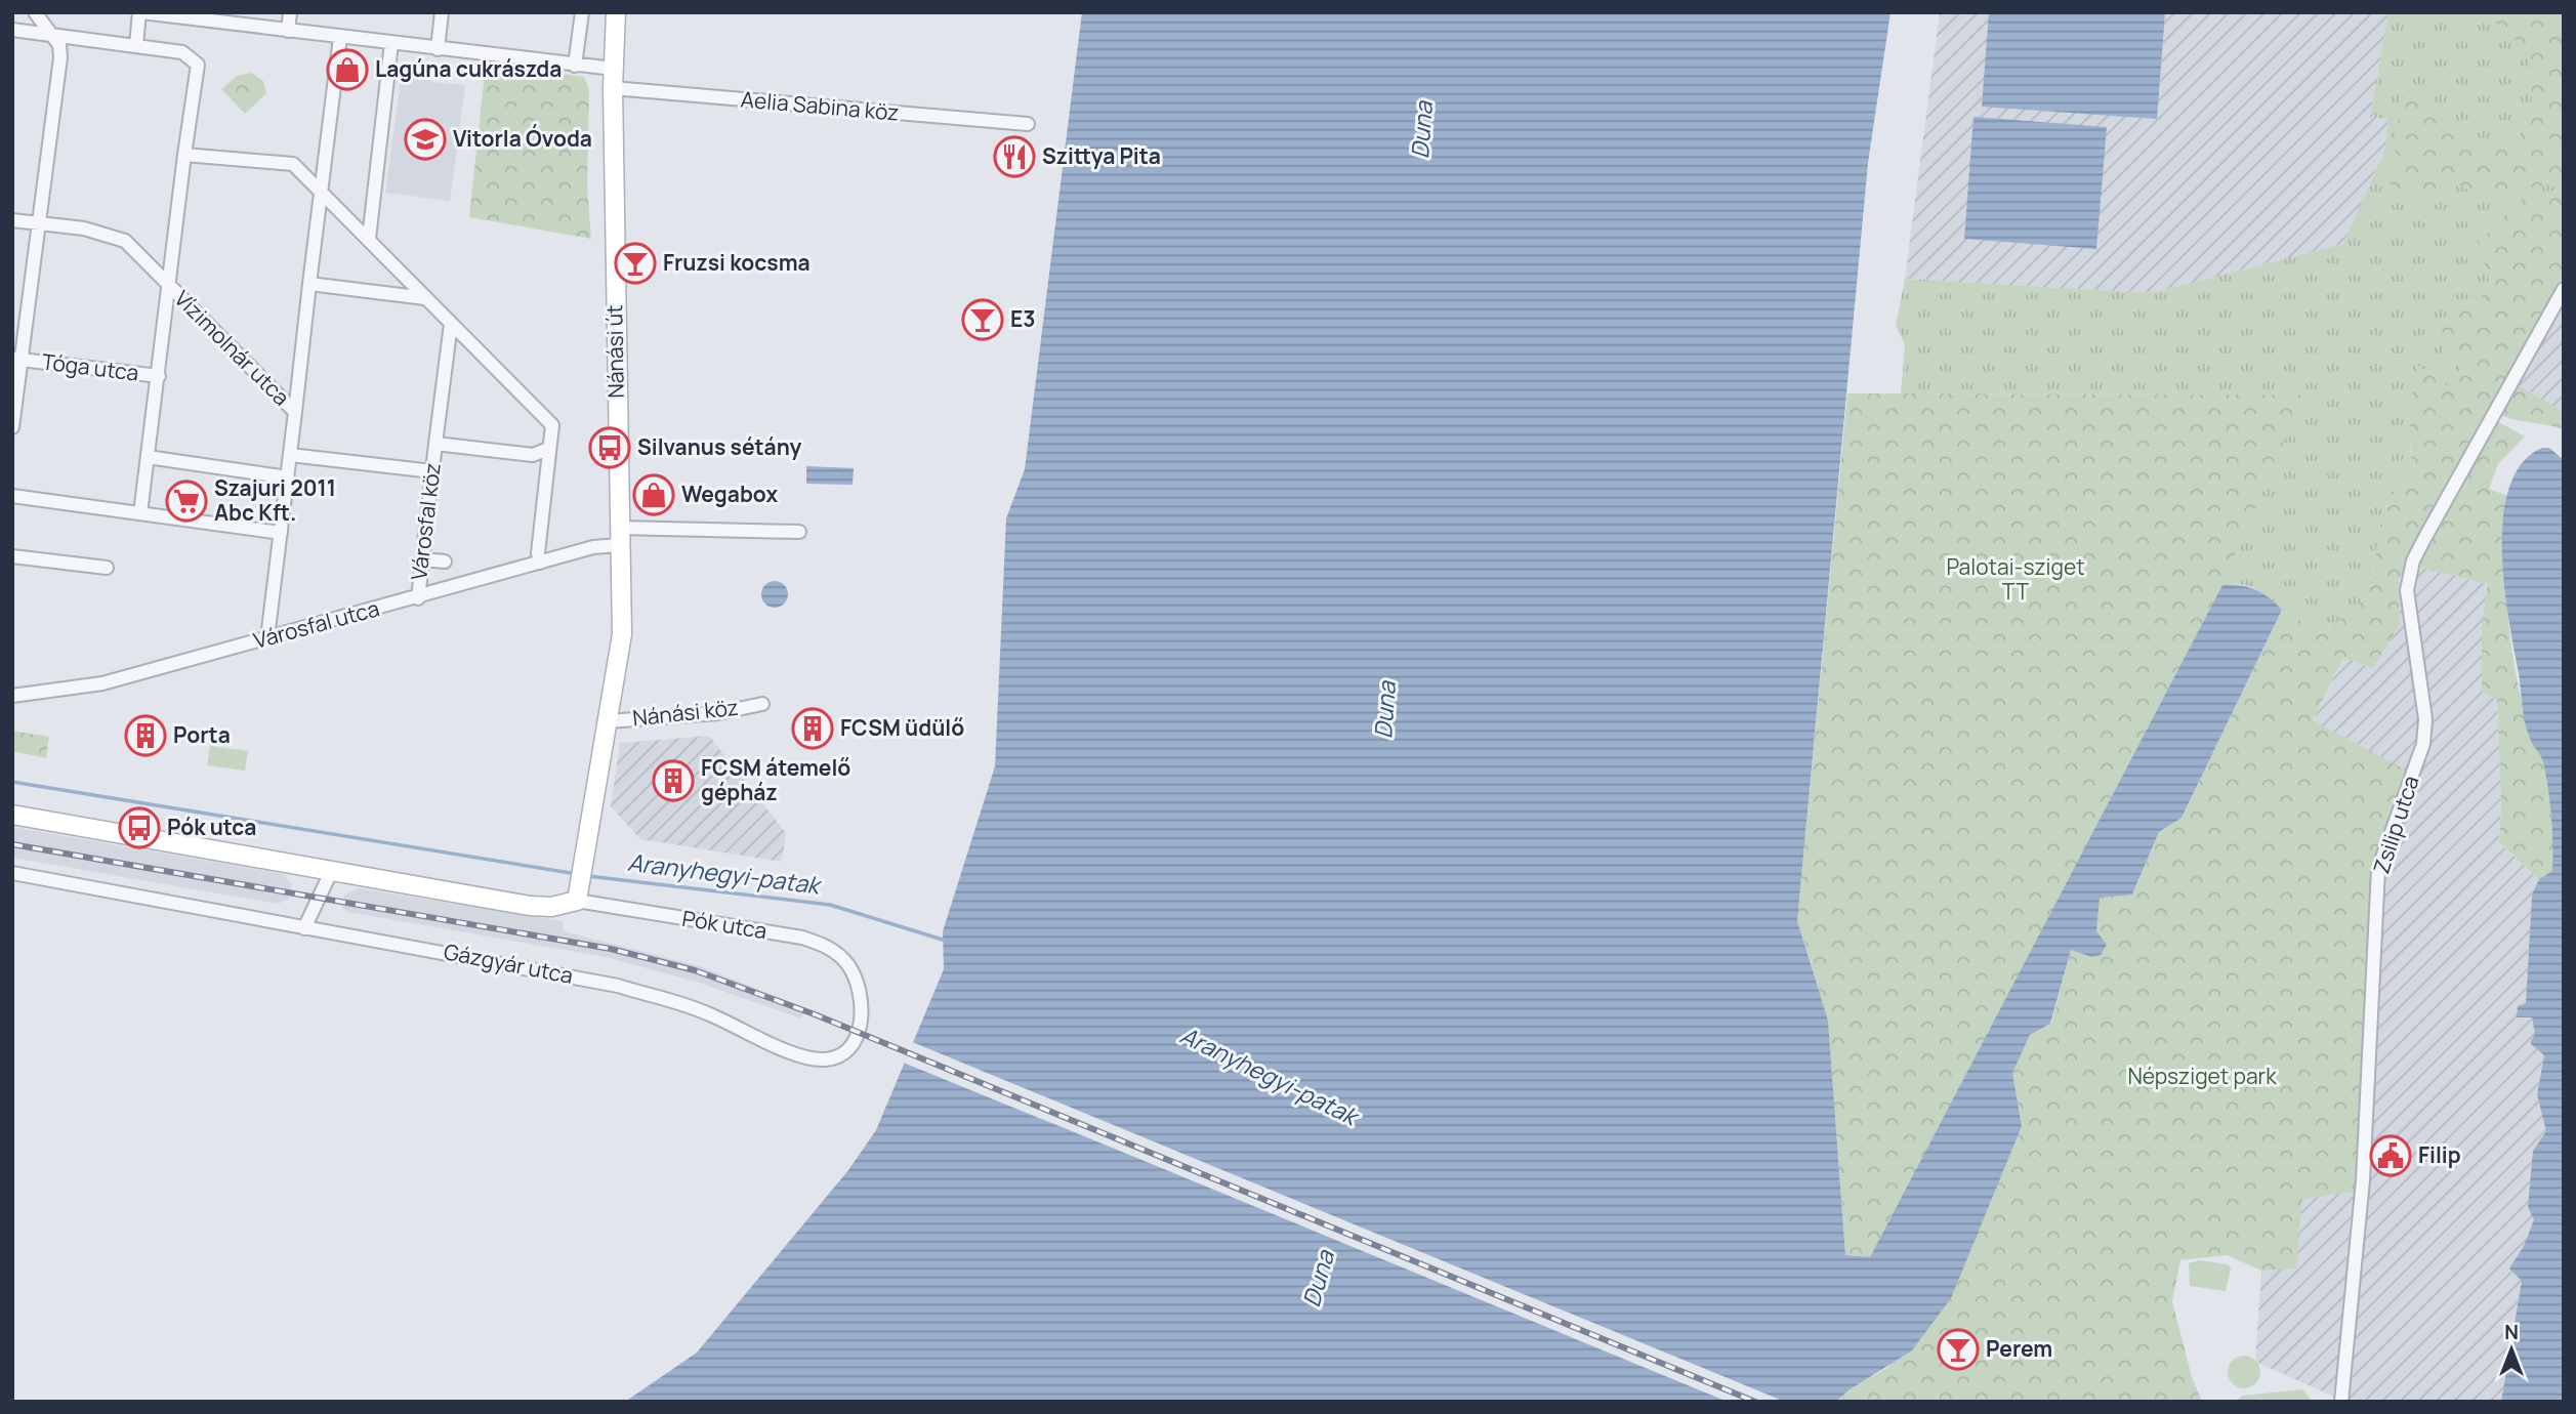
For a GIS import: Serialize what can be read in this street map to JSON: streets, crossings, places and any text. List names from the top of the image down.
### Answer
{
  "streets": {
    "street": [
      "Aelia Sabina köz",
      "Vízimolnár utca",
      "Nánási út",
      "Tóga utca",
      "Városfal köz",
      "Városfal utca",
      "Nánási köz",
      "Zsilip utca",
      "Pók utca",
      "Gázgyár utca"
    ]
  },
  "crossings": [
    ["Aelia Sabina köz", "Nánási út"],
    ["Vízimolnár utca", "Tóga utca"],
    ["Vízimolnár utca", "Városfal utca"],
    ["Nánási út", "Városfal utca"],
    ["Nánási út", "Nánási köz"],
    ["Nánási út", "Pók utca"],
    ["Városfal köz", "Városfal utca"],
    ["Pók utca", "Gázgyár utca"]
  ],
  "water": ["Duna", "Aranyhegyi-patak"],
  "parks": ["Palotai-sziget TT", "Népsziget park"],
  "places": {
    "shop": ["Lagúna cukrászda", "Wegabox"],
    "school or university": ["Vitorla Óvoda"],
    "restaurant": ["Szittya Pita"],
    "bar": ["Fruzsi kocsma", "E3", "Perem"],
    "bus stop": ["Silvanus sétány", "Pók utca"],
    "supermarket": ["Szajuri 2011 Abc Kft."],
    "building": ["FCSM üdülő", "Porta", "FCSM átemelő gépház"],
    "public building": ["Filip"]
  },
  "north": "top"
}
